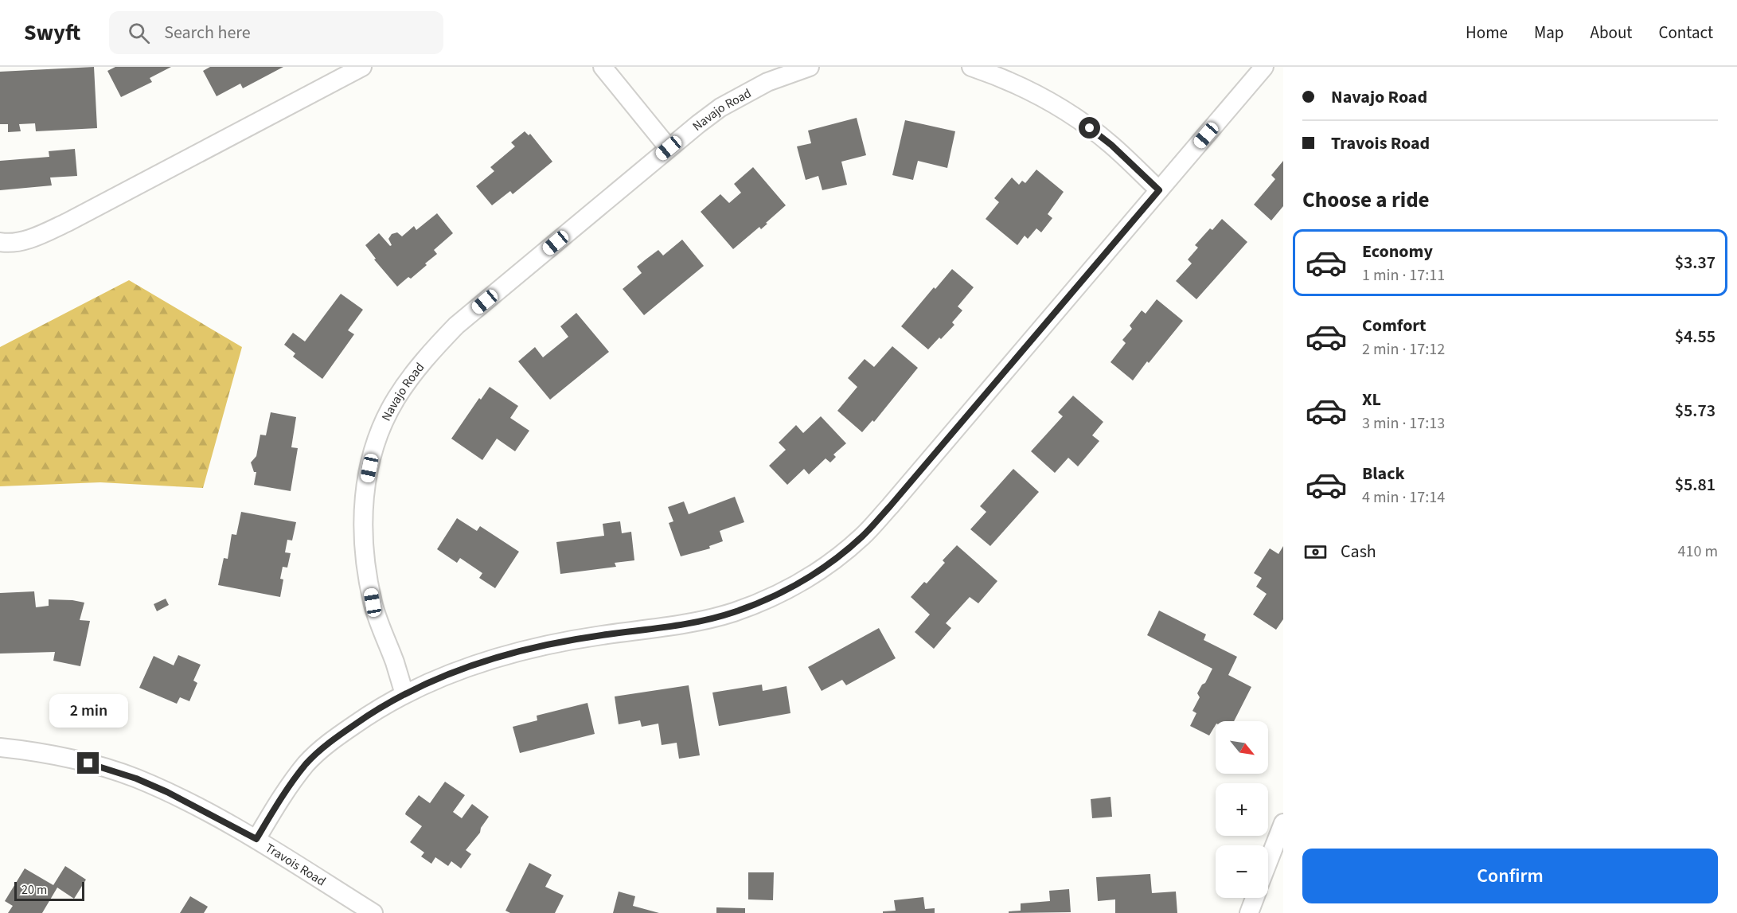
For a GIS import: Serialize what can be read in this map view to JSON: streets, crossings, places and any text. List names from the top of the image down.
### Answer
{
  "streets": {
    "street": ["Navajo Road", "Travois Road"]
  },
  "scale_bar": "20 m",
  "north": "bottom right",
  "page": {
    "header": "Swyft",
    "search": "Search here",
    "nav": [
      "Home",
      "Map",
      "About",
      "Contact"
    ],
    "banner": ["Navajo Road", "Travois Road"],
    "heading": "Choose a ride",
    "list": [
      {
        "name": "Economy",
        "note": "1 min · 17:11",
        "value": "$3.37"
      },
      {
        "name": "Comfort",
        "note": "2 min · 17:12",
        "value": "$4.55"
      },
      {
        "name": "XL",
        "note": "3 min · 17:13",
        "value": "$5.73"
      },
      {
        "name": "Black",
        "note": "4 min · 17:14",
        "value": "$5.81"
      }
    ],
    "pay": ["Cash", "410 m"],
    "bubble": "2 min",
    "map_buttons": ["+", "−"],
    "buttons": "Confirm",
    "scale": "20 m"
  }
}
